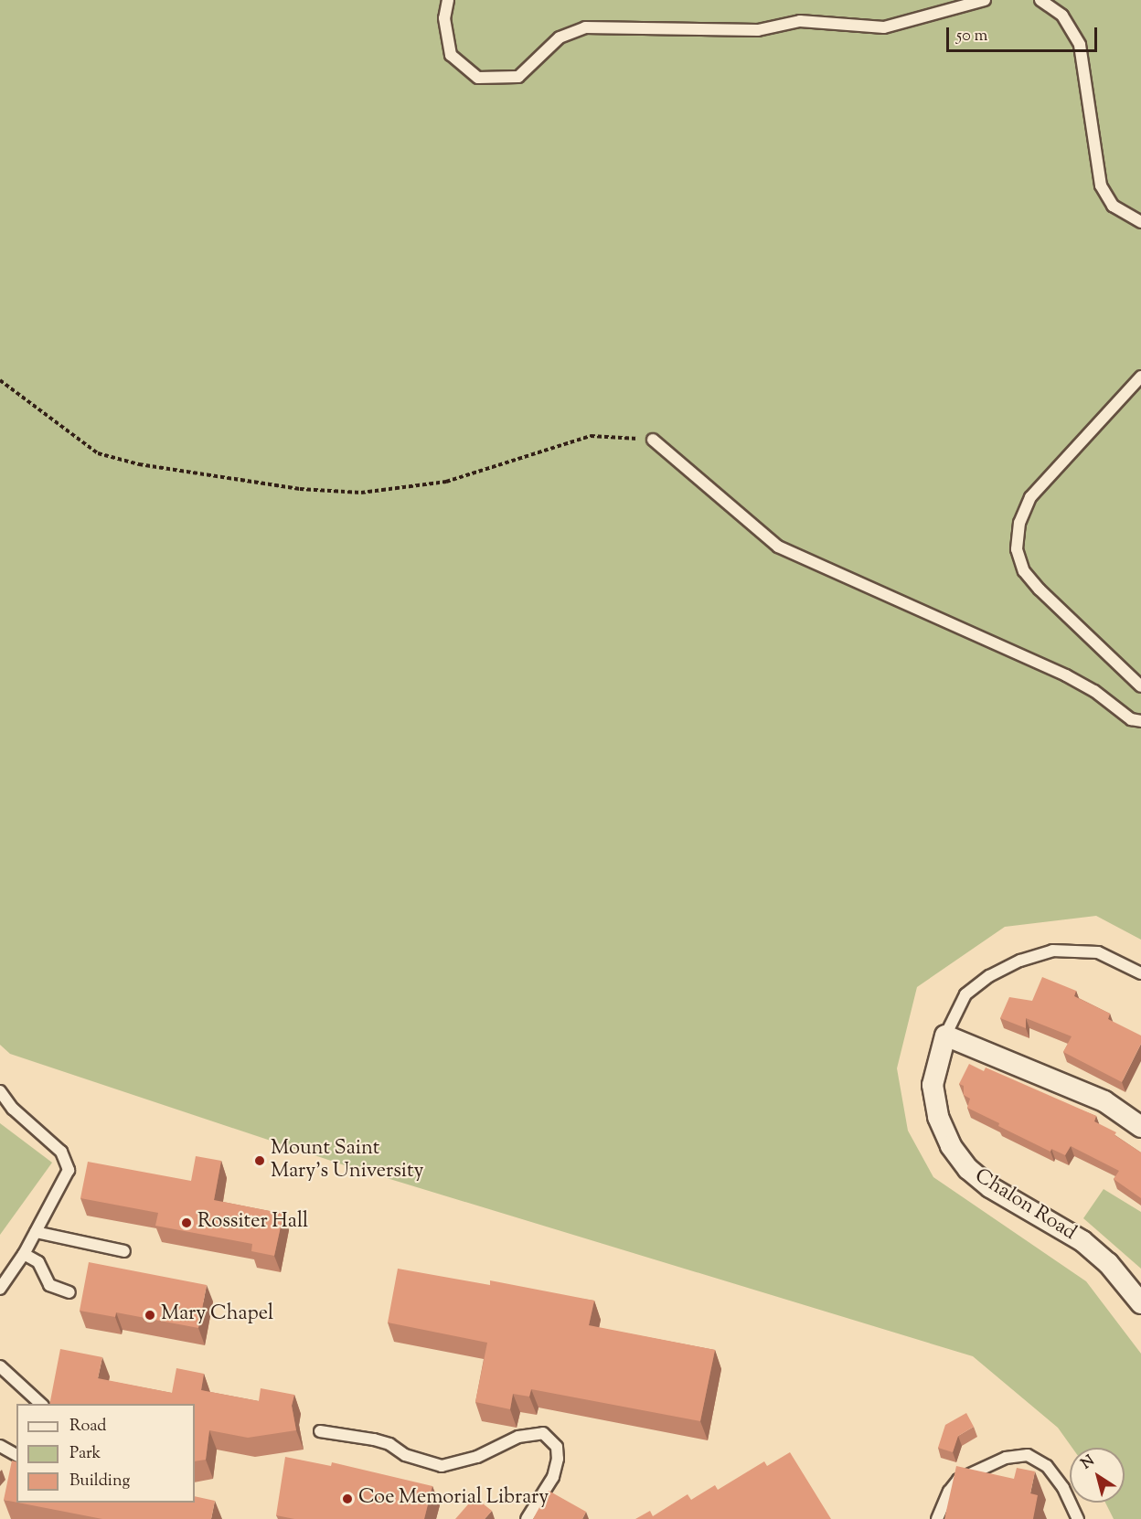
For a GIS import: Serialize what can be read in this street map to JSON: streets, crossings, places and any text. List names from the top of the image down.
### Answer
{
  "streets": {
    "street": ["Chalon Road"]
  },
  "places": [
    "Mount Saint Mary's University",
    "Rossiter Hall",
    "Mary Chapel",
    "Coe Memorial Library"
  ],
  "legend": ["Road", "Park", "Building"],
  "scale_bar": "50 m",
  "north": "top left"
}
